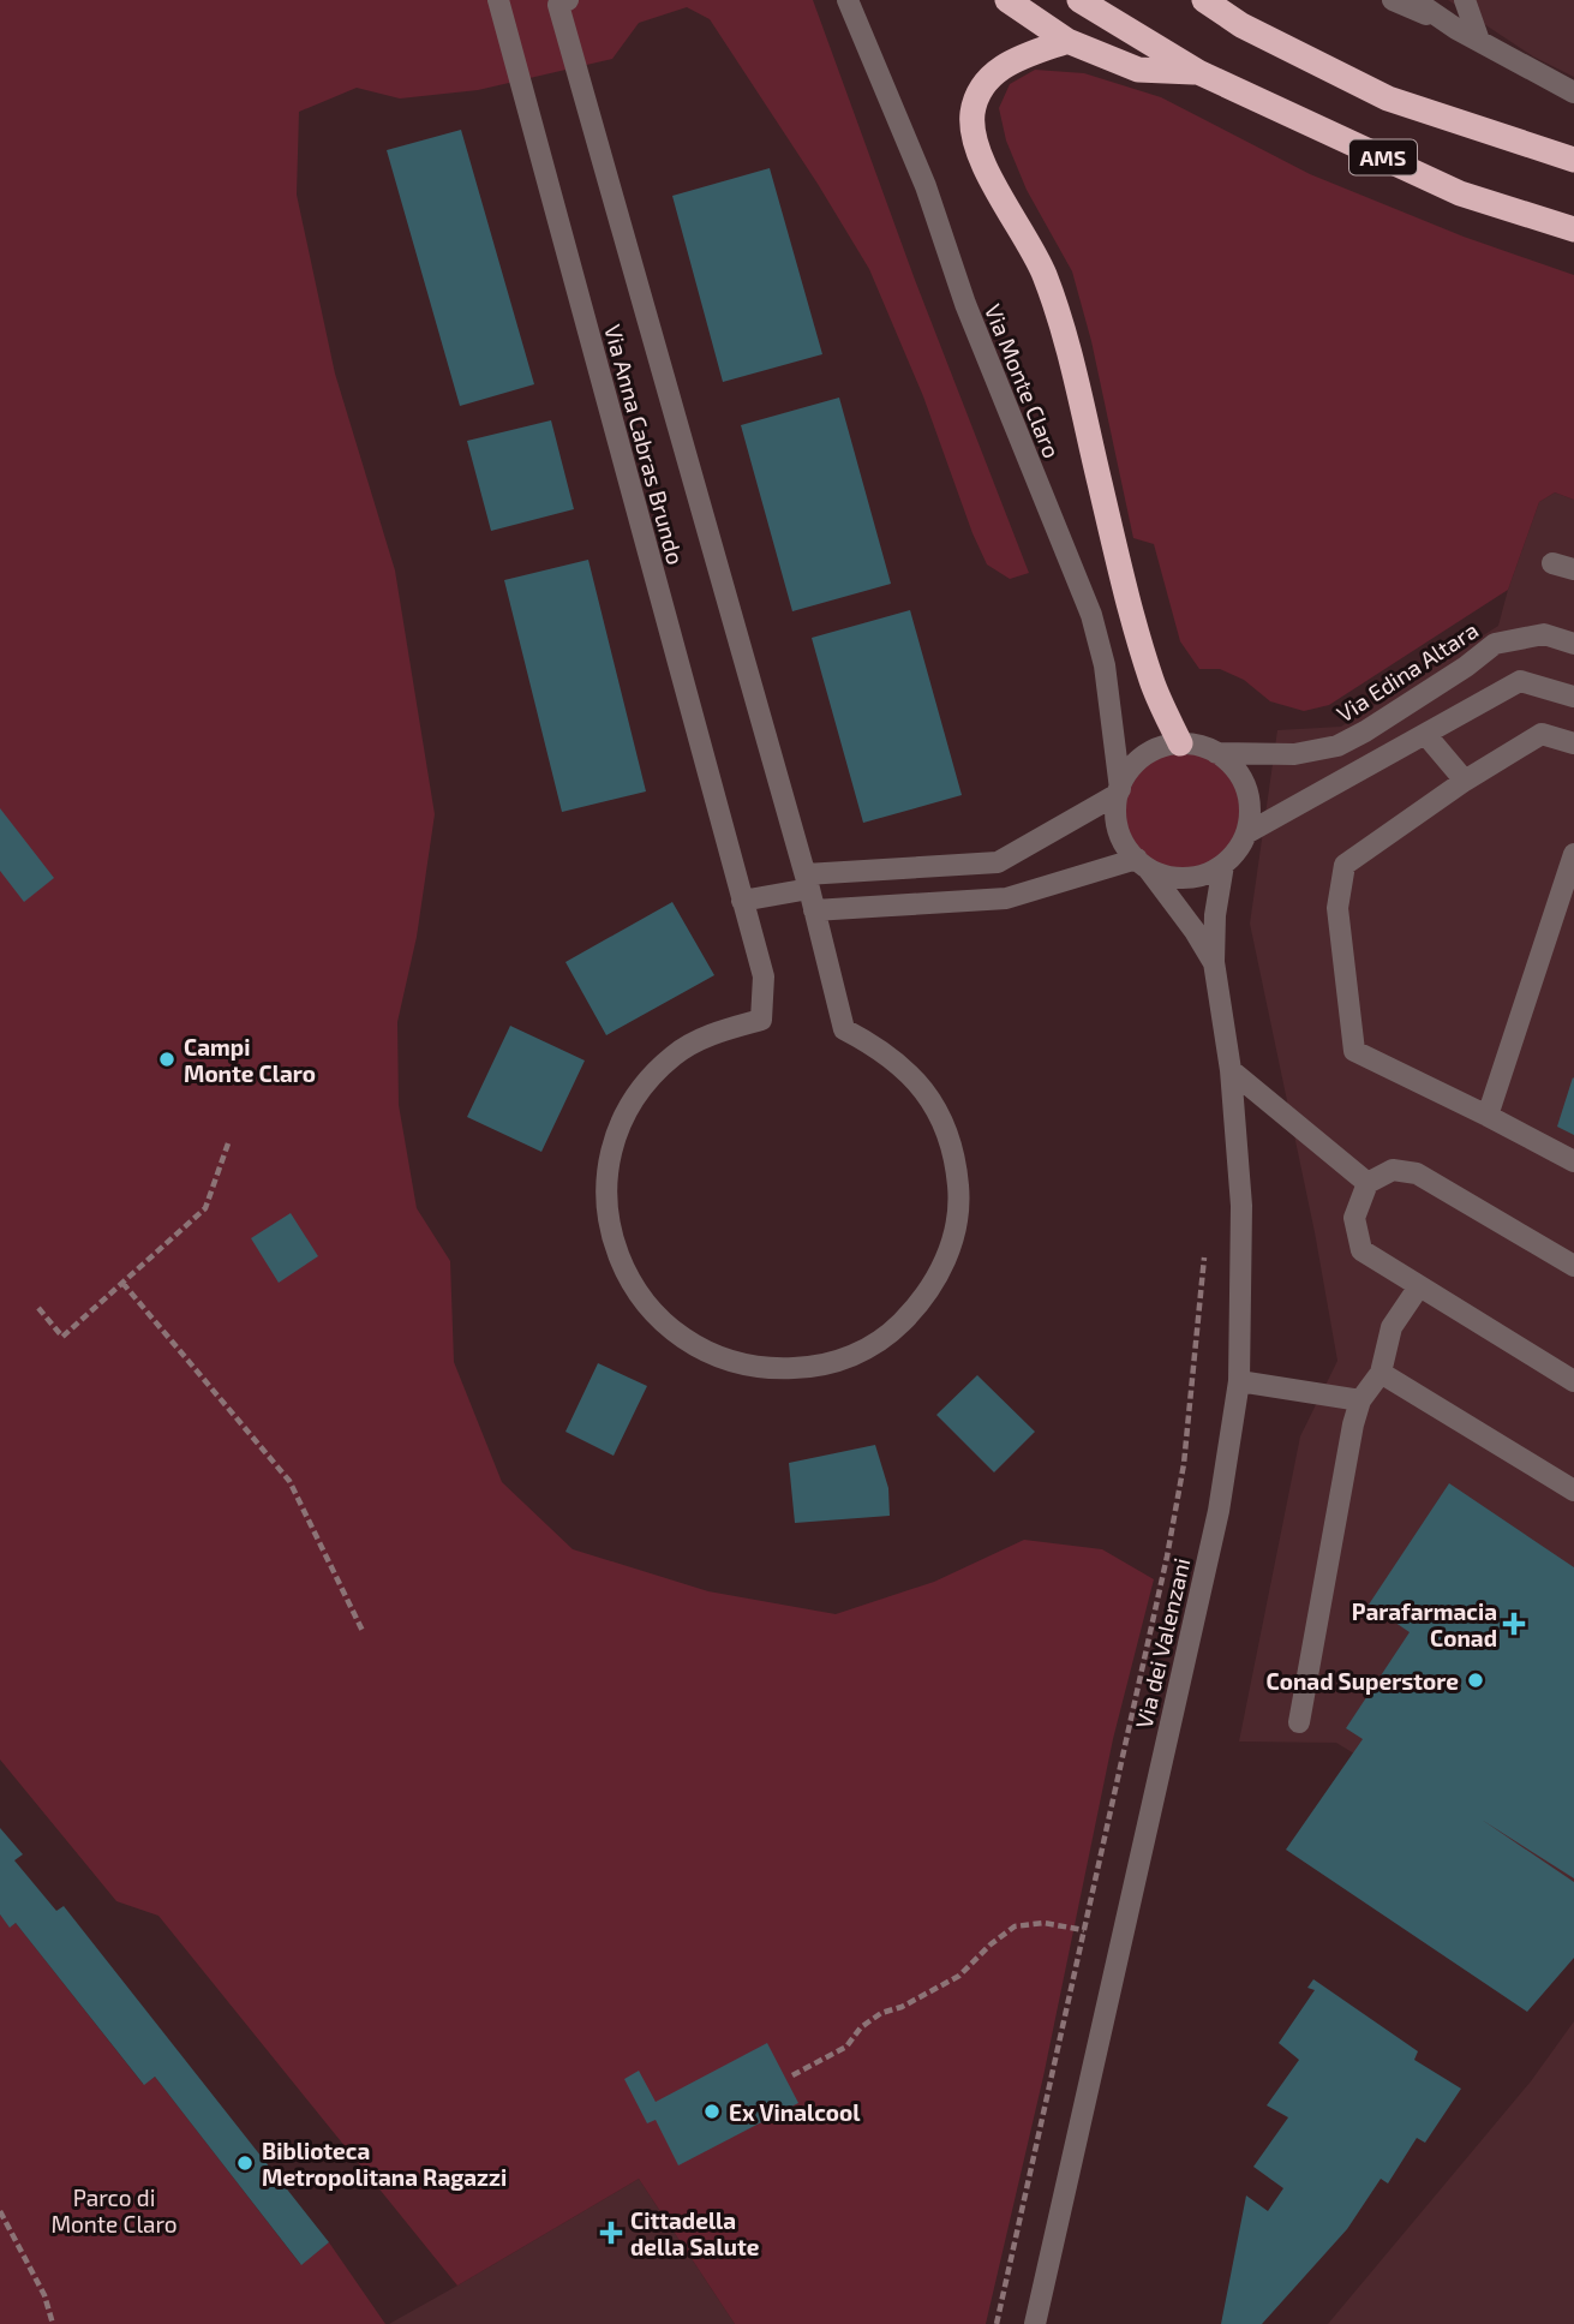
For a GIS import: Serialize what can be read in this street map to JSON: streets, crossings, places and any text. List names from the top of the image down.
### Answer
{
  "streets": {
    "highway": ["AMS"],
    "street": [
      "Via Monte Claro",
      "Via Anna Cabras Brundo",
      "Via Edina Altara",
      "Via dei Valenzani"
    ]
  },
  "crossings": [
    ["Via Monte Claro", "Via Edina Altara"],
    ["Via Monte Claro", "Via dei Valenzani"],
    ["Via Edina Altara", "Via dei Valenzani"]
  ],
  "parks": ["Parco di Monte Claro"],
  "places": {
    "other": [
      "Campi Monte Claro",
      "Conad Superstore",
      "Ex Vinalcool",
      "Biblioteca Metropolitana Ragazzi"
    ],
    "health": ["Parafarmacia Conad", "Cittadella della Salute"]
  }
}
